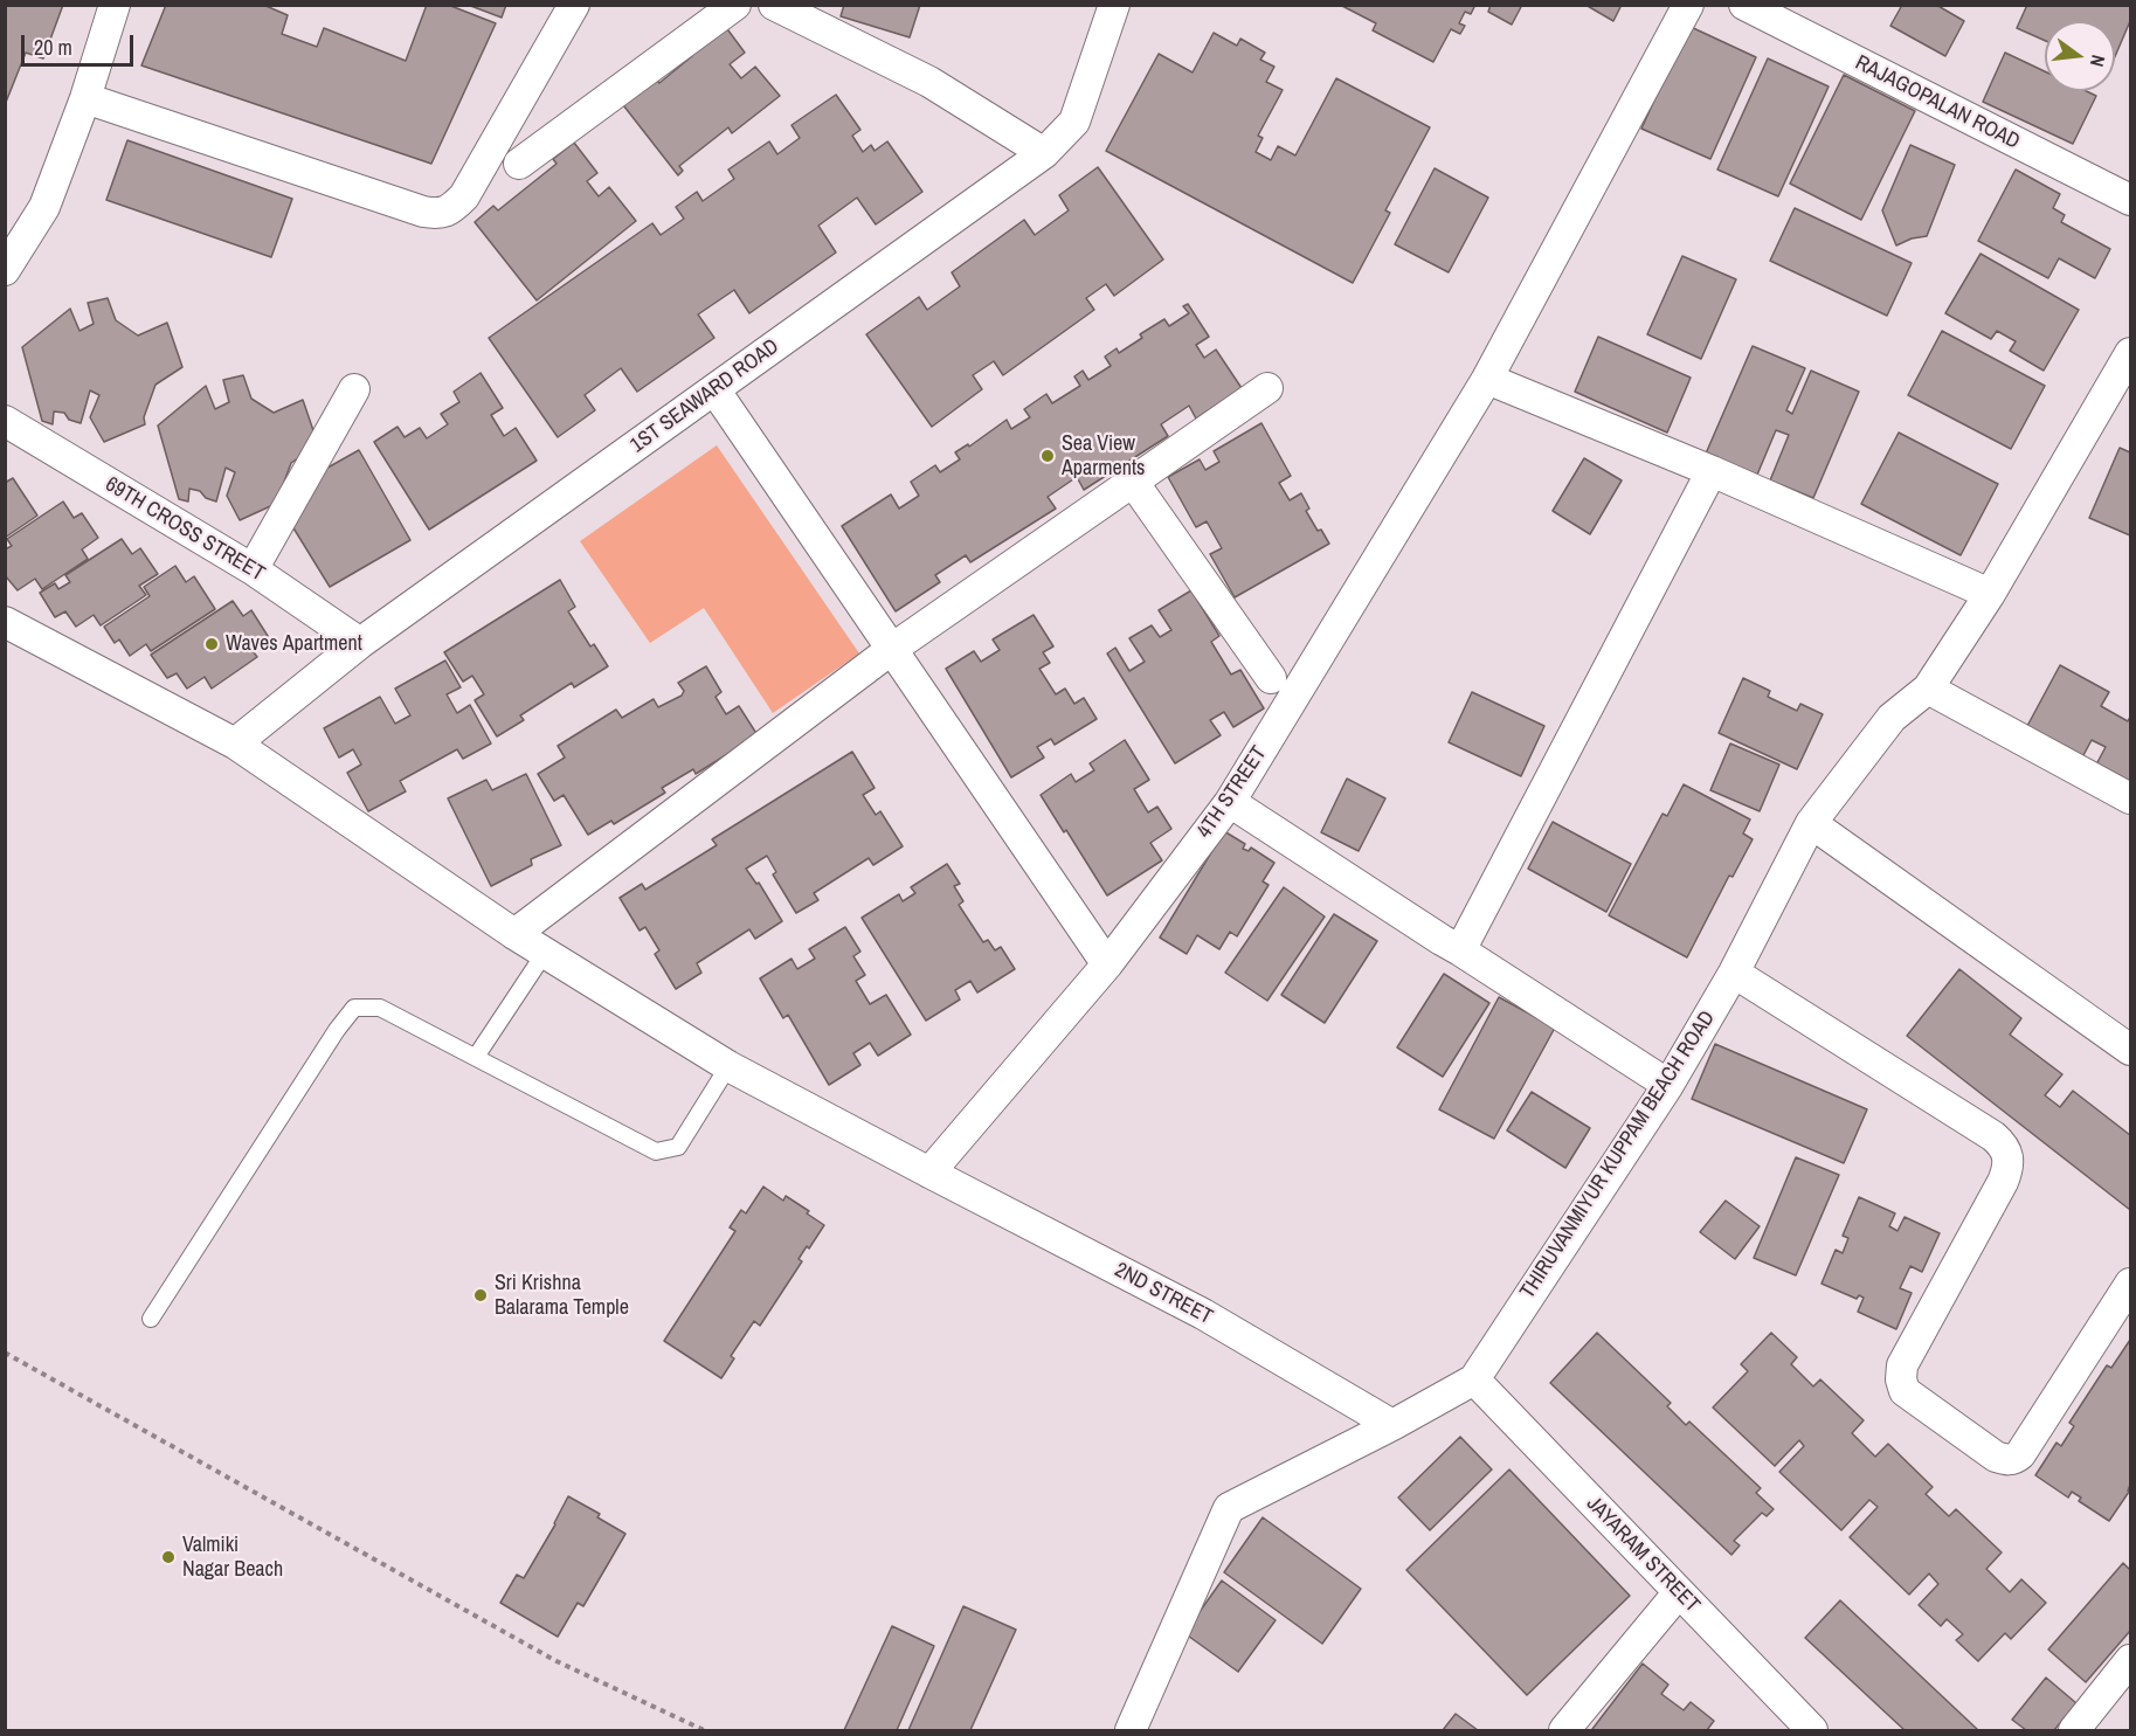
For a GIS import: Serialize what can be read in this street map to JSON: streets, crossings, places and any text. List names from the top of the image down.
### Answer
{
  "streets": {
    "street": [
      "RAJAGOPALAN ROAD",
      "1ST SEAWARD ROAD",
      "69TH CROSS STREET",
      "4TH STREET",
      "THIRUVANMIYUR KUPPAM BEACH ROAD",
      "2ND STREET",
      "JAYARAM STREET"
    ]
  },
  "crossings": [
    ["1ST SEAWARD ROAD", "69TH CROSS STREET"],
    ["1ST SEAWARD ROAD", "2ND STREET"],
    ["4TH STREET", "2ND STREET"],
    ["THIRUVANMIYUR KUPPAM BEACH ROAD", "2ND STREET"],
    ["THIRUVANMIYUR KUPPAM BEACH ROAD", "JAYARAM STREET"]
  ],
  "places": [
    "Sea View Aparments",
    "Waves Apartment",
    "Sri Krishna Balarama Temple",
    "Valmiki Nagar Beach"
  ],
  "scale_bar": "20 m",
  "north": "right"
}
